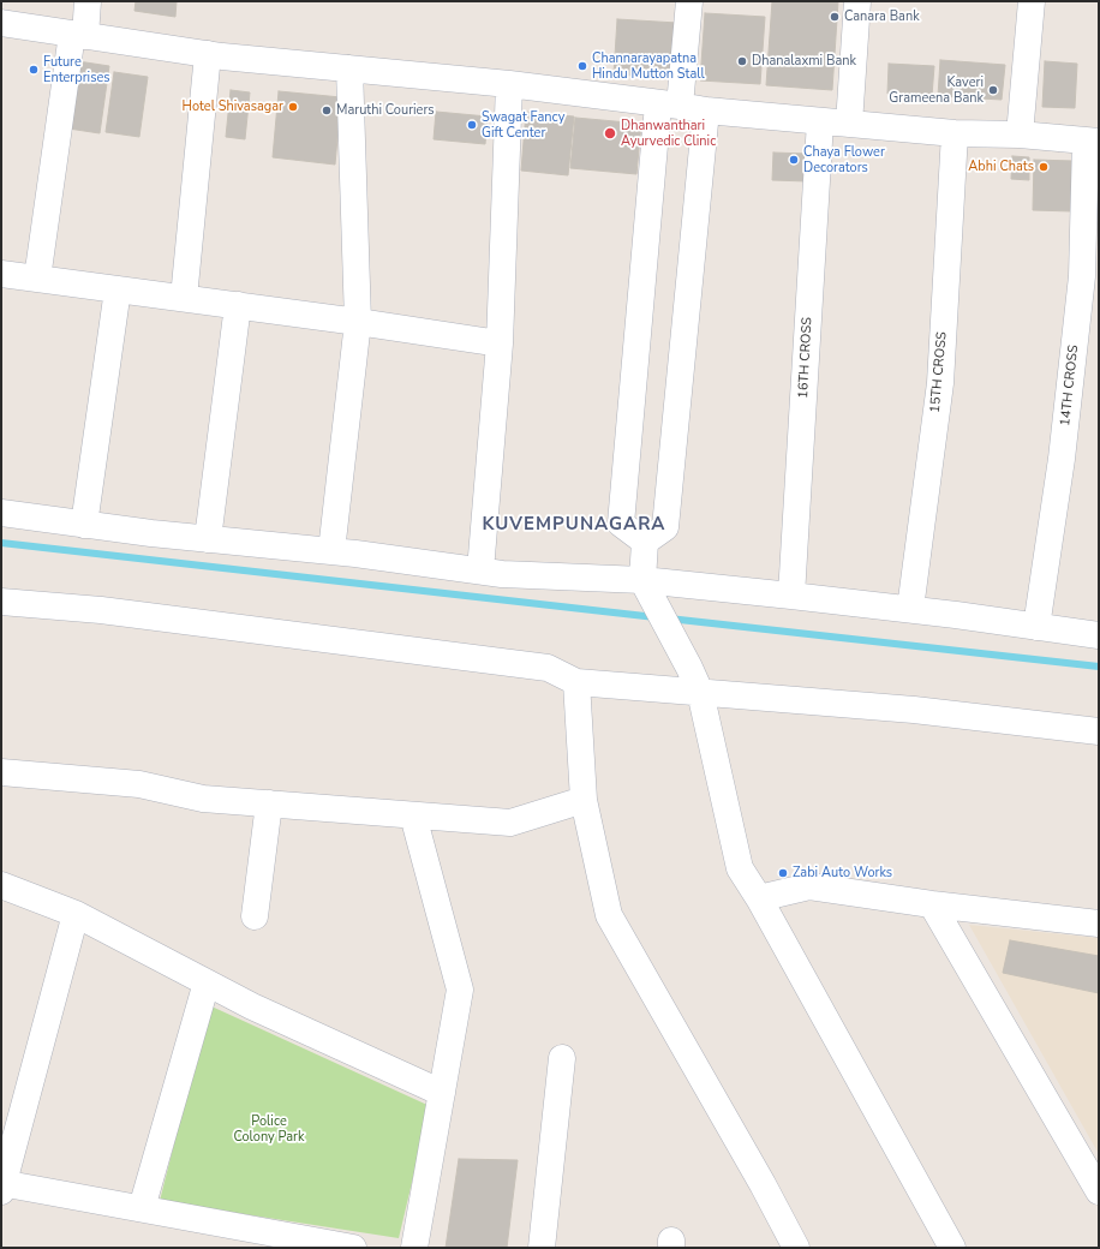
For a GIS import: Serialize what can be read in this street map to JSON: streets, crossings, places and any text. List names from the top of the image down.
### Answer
{
  "streets": {
    "street": ["16TH CROSS", "15TH CROSS", "14TH CROSS"]
  },
  "districts": ["KUVEMPUNAGARA"],
  "parks": ["Police Colony Park"],
  "places": [
    "Canara Bank",
    "Dhanalaxmi Bank",
    "Channarayapatna Hindu Mutton Stall",
    "Future Enterprises",
    "Kaveri Grameena Bank",
    "Hotel Shivasagar",
    "Maruthi Couriers",
    "Swagat Fancy Gift Center",
    "Dhanwanthari Ayurvedic Clinic",
    "Chaya Flower Decorators",
    "Abhi Chats",
    "Zabi Auto Works"
  ]
}
